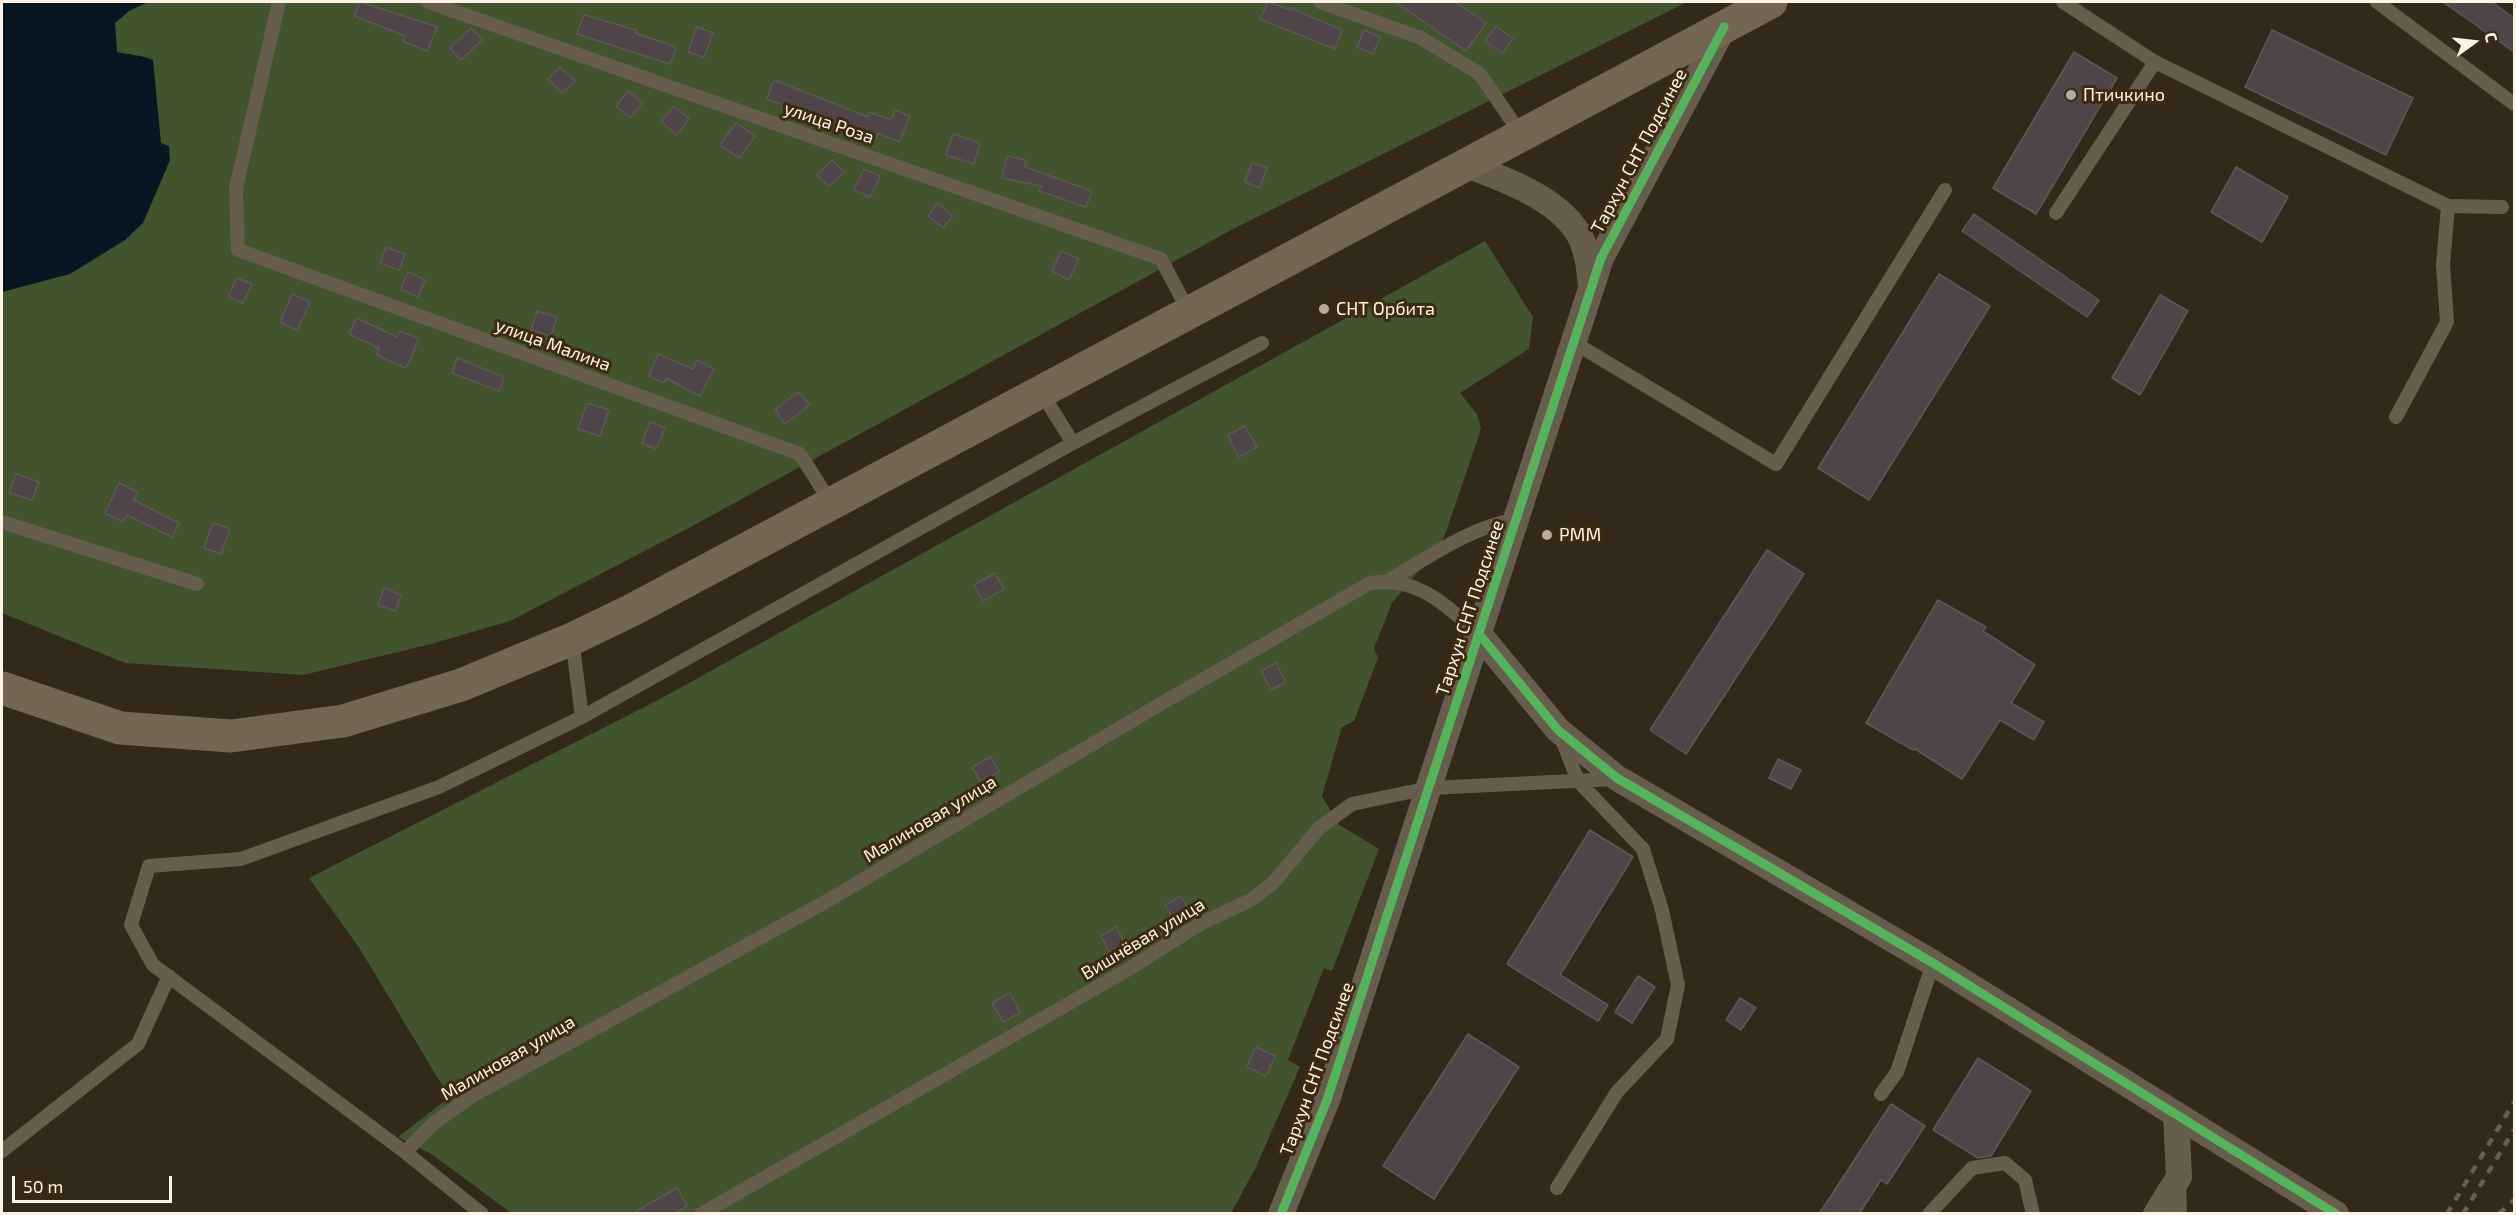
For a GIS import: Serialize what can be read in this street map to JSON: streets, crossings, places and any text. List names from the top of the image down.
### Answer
{
  "streets": {
    "street": ["Тархун СНТ Подсинее"],
    "lane": [
      "улица Роза",
      "улица Малина",
      "Малиновая улица",
      "Вишнёвая улица"
    ]
  },
  "crossings": [
    ["Тархун СНТ Подсинее", "Малиновая улица"],
    ["Тархун СНТ Подсинее", "Вишнёвая улица"]
  ],
  "places": ["Птичкино", "СНТ Орбита", "РММ"],
  "scale_bar": "50 m",
  "north": "right"
}
